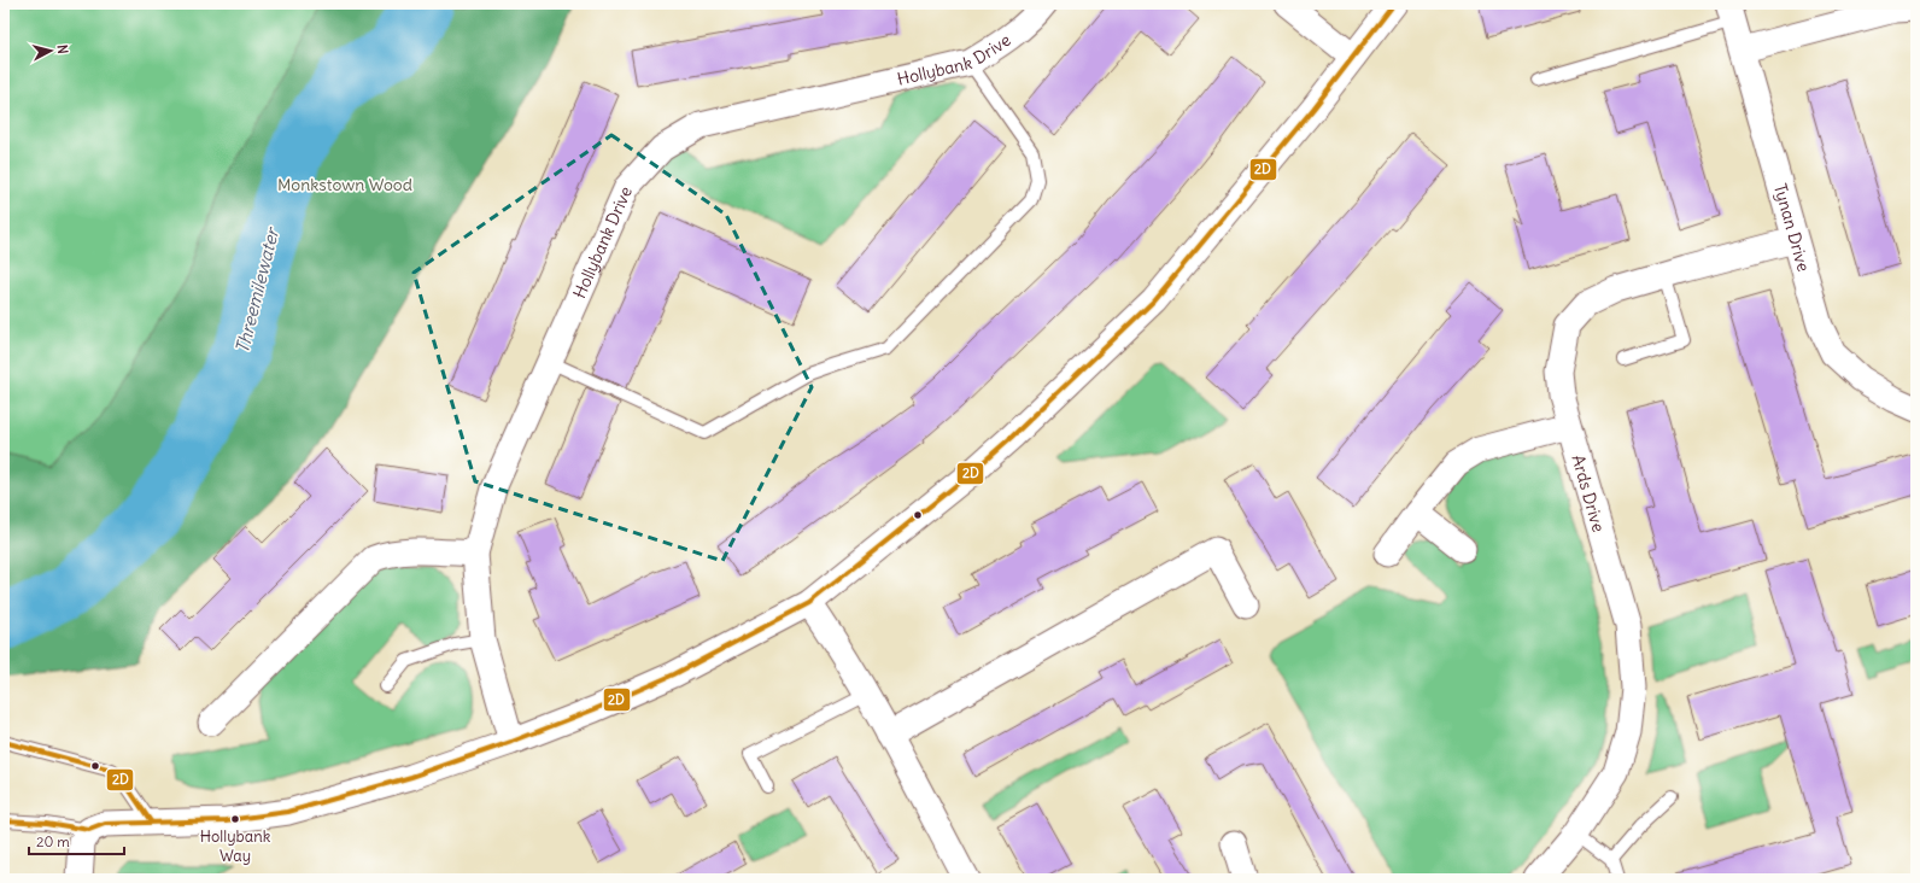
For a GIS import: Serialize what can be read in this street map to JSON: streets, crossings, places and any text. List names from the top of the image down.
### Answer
{
  "streets": {
    "street": ["Hollybank Drive", "Tynan Drive", "Ards Drive"]
  },
  "crossings": [
    ["Tynan Drive", "Ards Drive"]
  ],
  "water": ["Threemilewater"],
  "parks": ["Monkstown Wood"],
  "places": ["Hollybank Way"],
  "lines": ["transit line 2D"],
  "scale_bar": "20 m",
  "north": "right"
}
